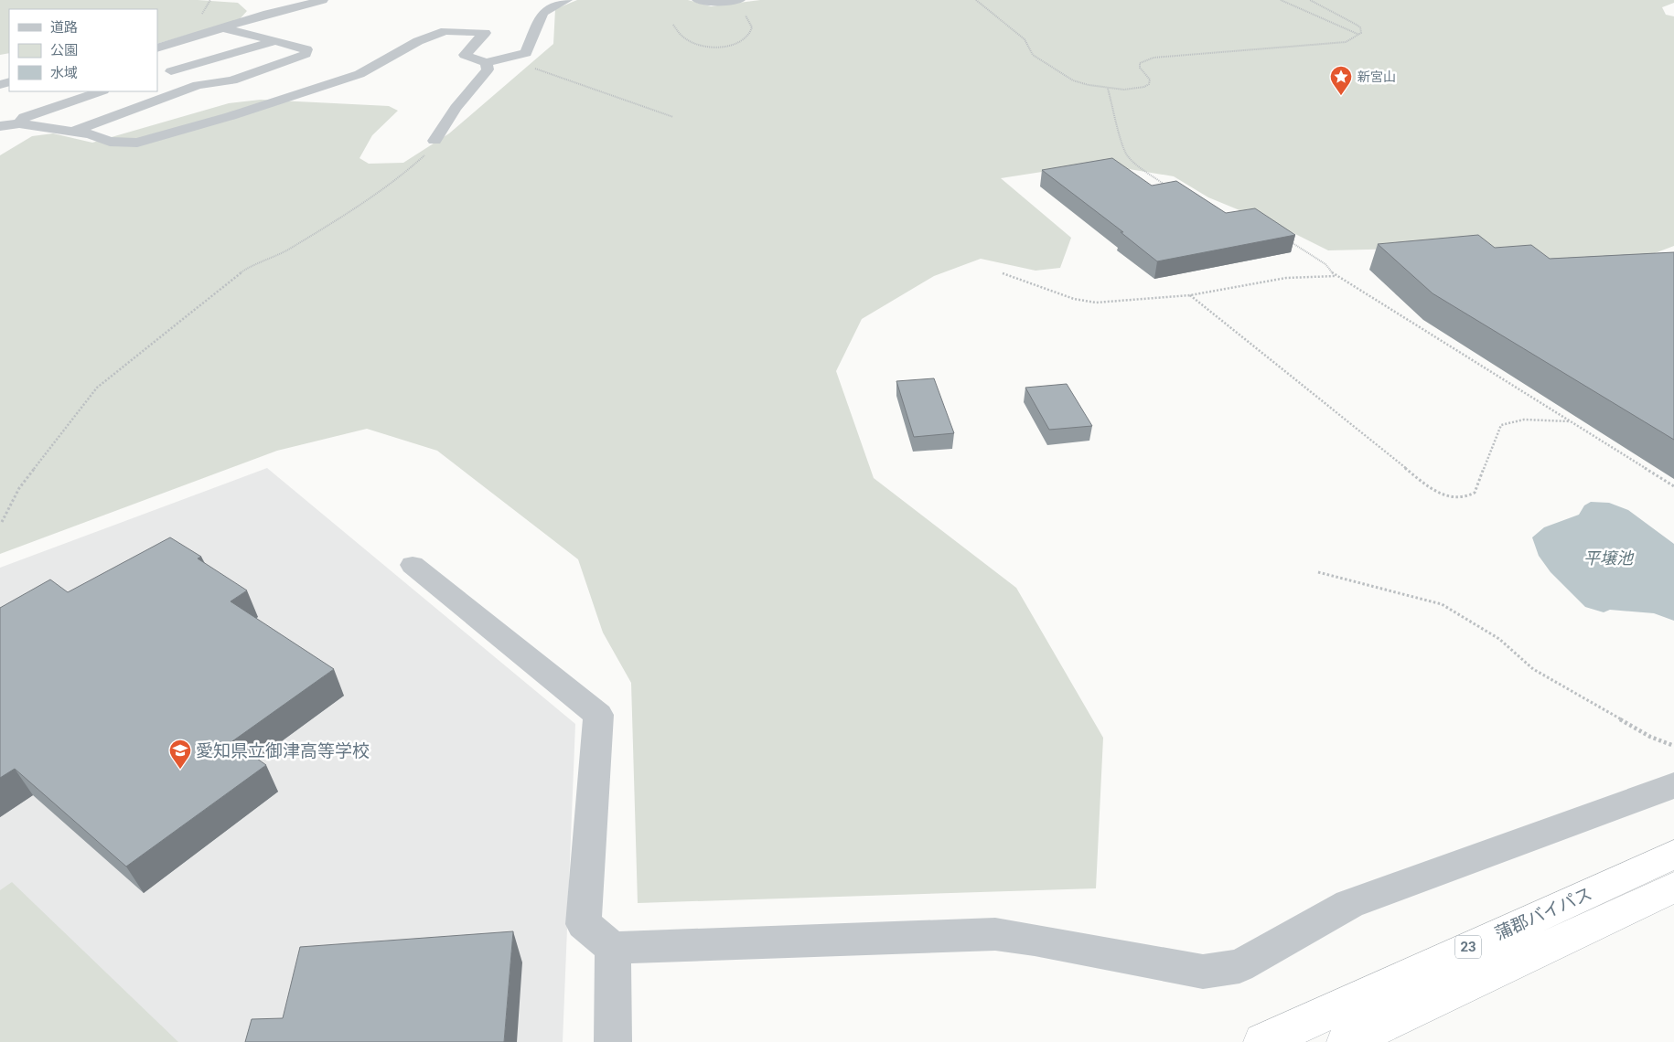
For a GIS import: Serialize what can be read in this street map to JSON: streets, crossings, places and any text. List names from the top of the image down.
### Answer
{
  "streets": {
    "highway": ["蒲郡バイパス", "23"]
  },
  "water": ["平壌池"],
  "places": {
    "place": ["新宮山"],
    "school or university": ["愛知県立御津高等学校"]
  },
  "legend": ["道路", "公園", "水域"]
}
